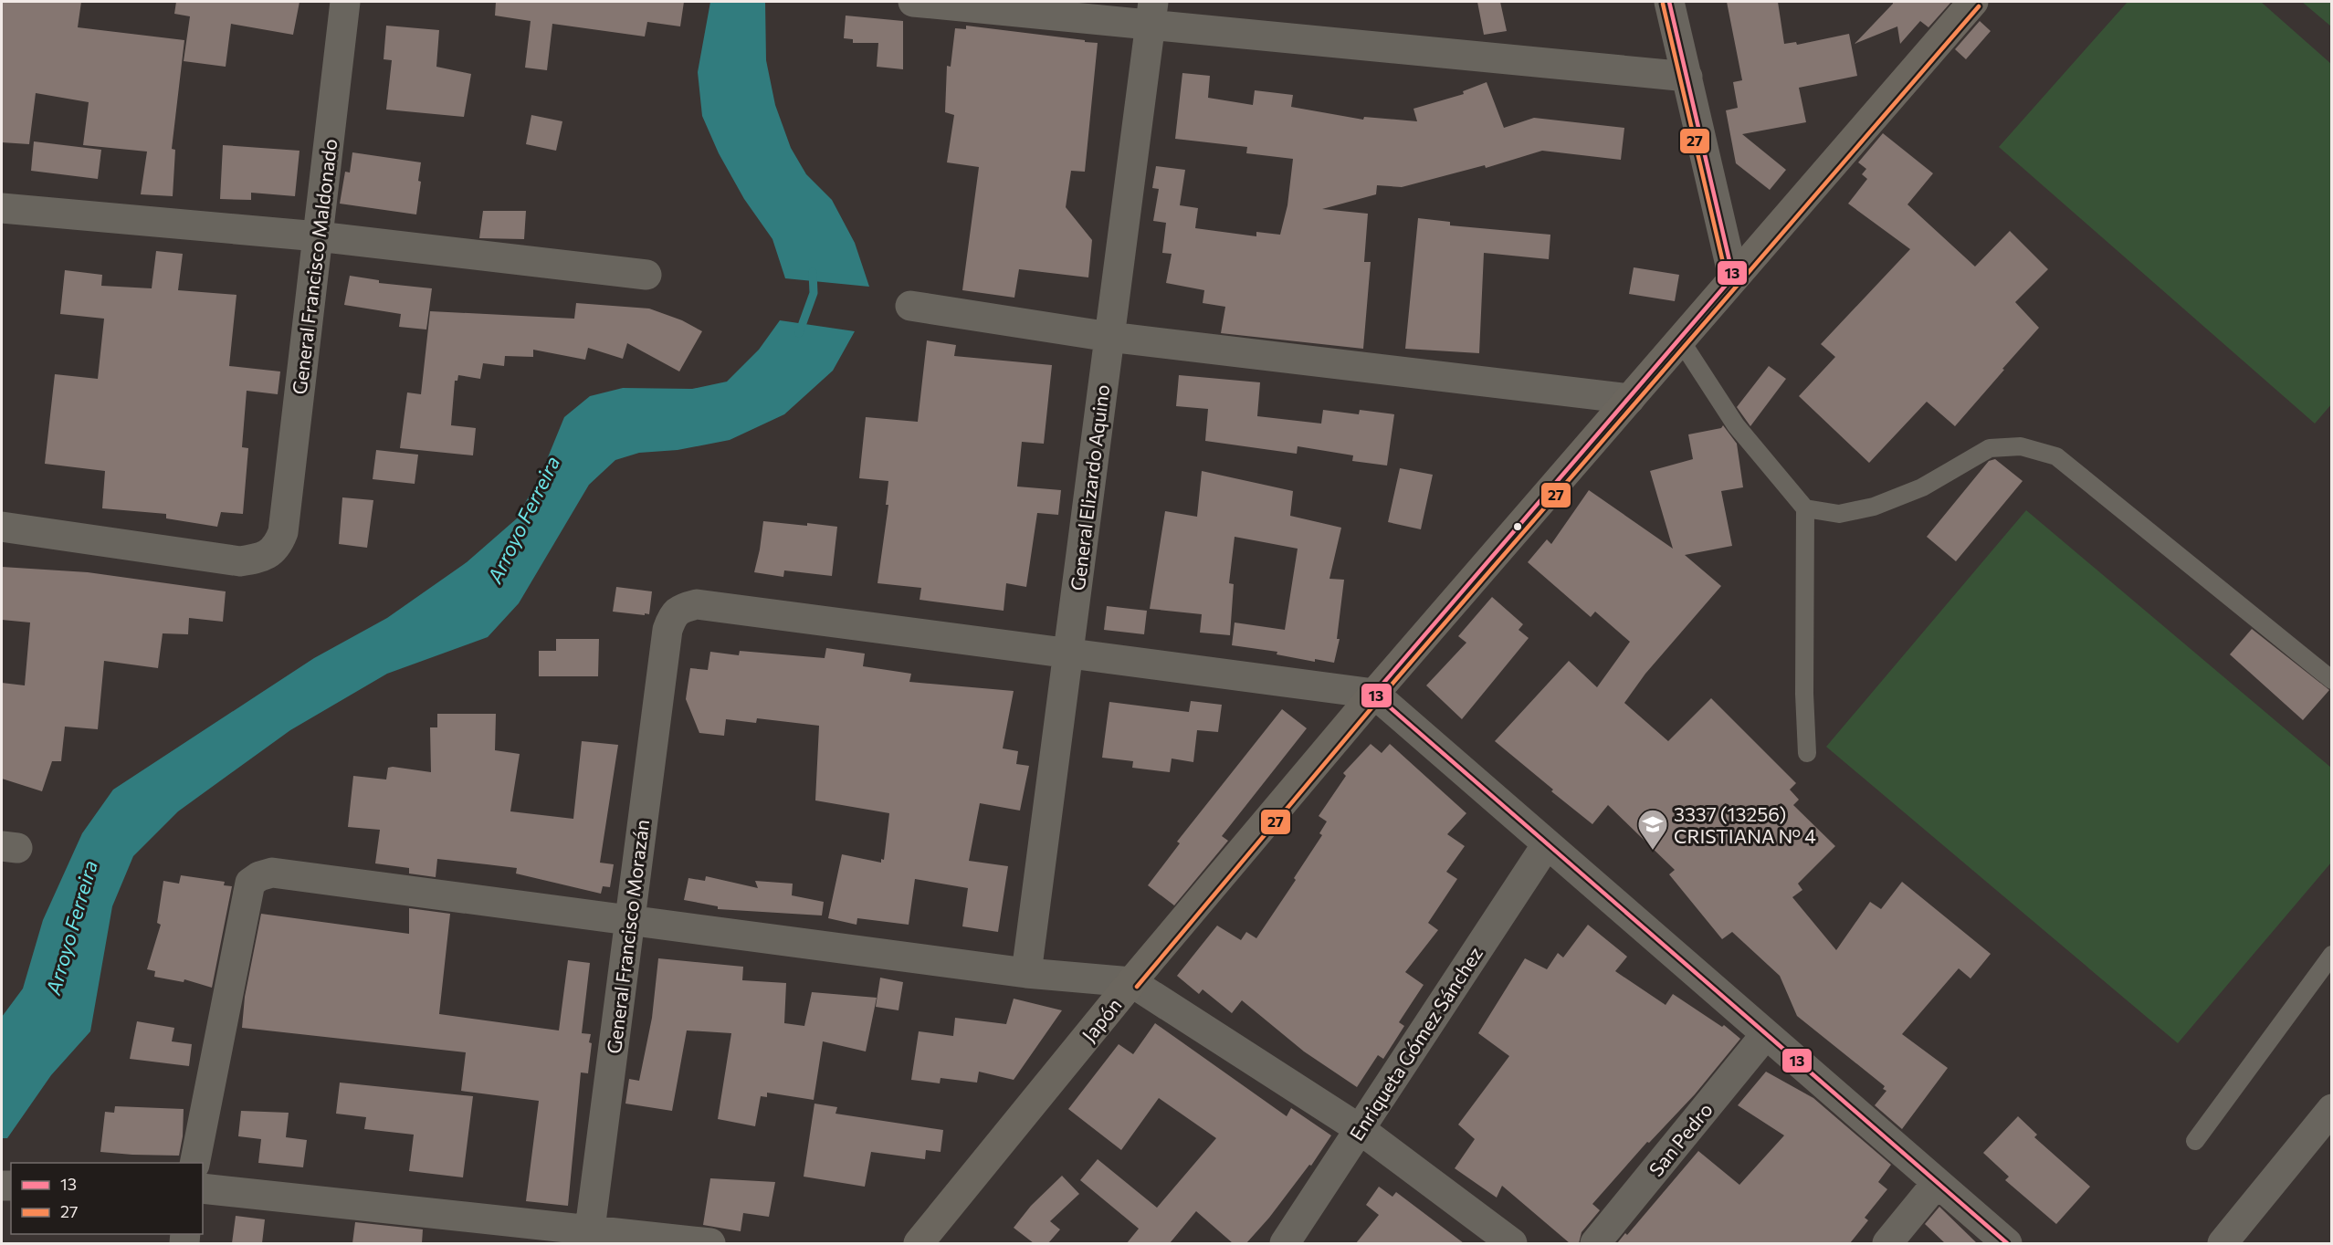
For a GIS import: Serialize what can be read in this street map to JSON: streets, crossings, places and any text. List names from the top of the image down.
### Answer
{
  "streets": {
    "street": [
      "General Francisco Maldonado",
      "General Elizardo Aquino",
      "General Francisco Morazán",
      "Japón",
      "Enriqueta Gómez Sánchez",
      "San Pedro"
    ]
  },
  "crossings": [
    ["General Elizardo Aquino", "General Francisco Morazán"]
  ],
  "water": ["Arroyo Ferreira"],
  "places": {
    "school or university": ["3337 (13256) CRISTIANA Nº 4"]
  },
  "lines": ["transit line 13", "transit line 27"],
  "legend": ["13", "27"]
}
